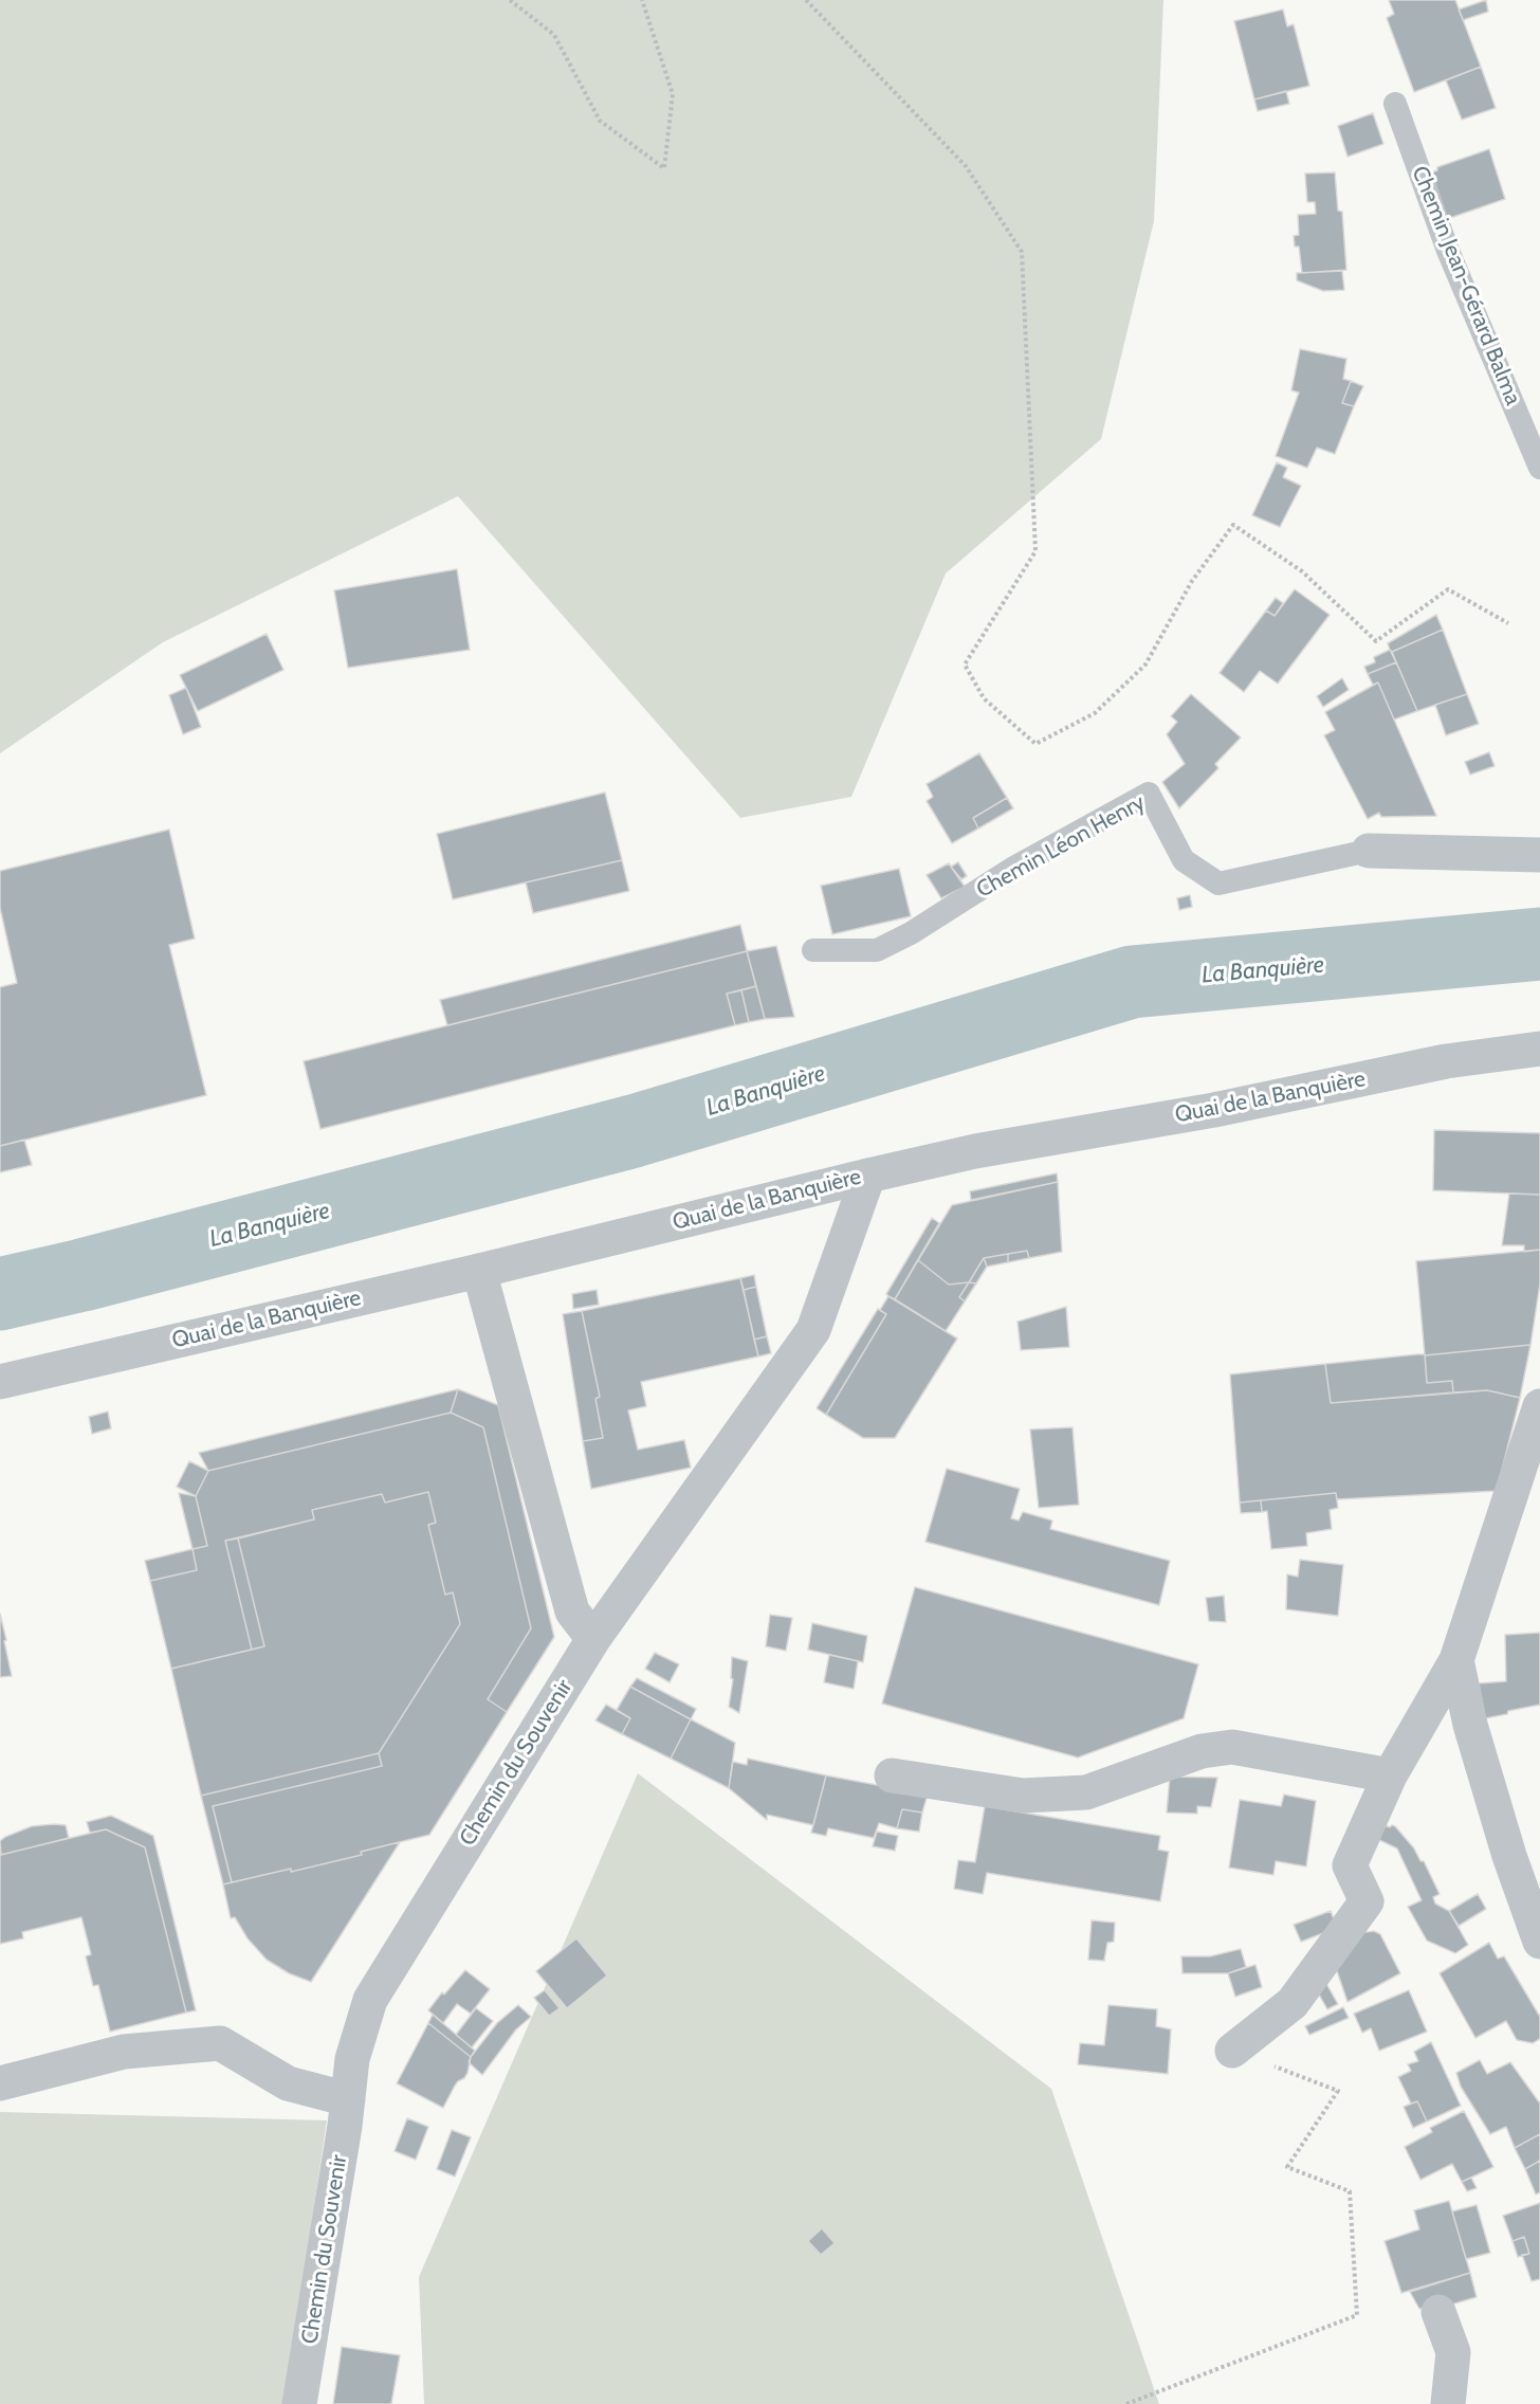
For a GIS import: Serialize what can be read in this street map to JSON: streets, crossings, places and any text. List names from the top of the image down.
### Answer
{
  "streets": {
    "street": ["Chemin Léon Henry", "Quai de la Banquière", "Chemin du Souvenir"],
    "lane": ["Chemin Jean-Gérard Balma"]
  },
  "crossings": [
    ["Quai de la Banquière", "Chemin du Souvenir"]
  ],
  "water": ["La Banquière"]
}
